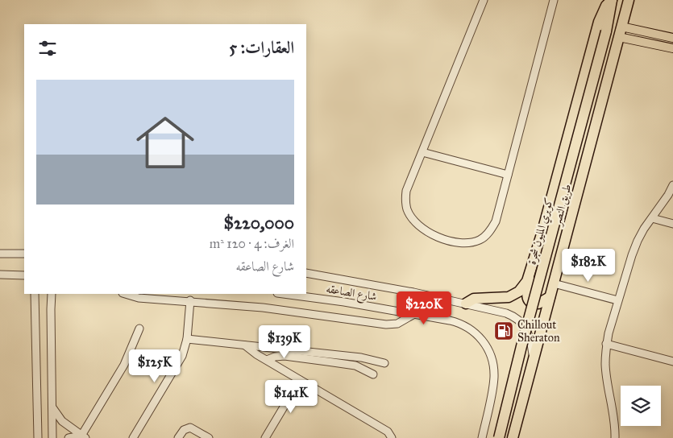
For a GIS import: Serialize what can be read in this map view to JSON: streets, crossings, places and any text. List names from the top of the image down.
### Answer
{
  "streets": {
    "highway": ["طريق النصر", "كوبري المليون شجرة"],
    "street": ["شارع الصاعقه"]
  },
  "crossings": [
    ["طريق النصر", "شارع الصاعقه"]
  ],
  "places": {
    "fuel station": ["Chillout Sheraton"]
  },
  "page": {
    "heading": "العقارات: 5",
    "list": [
      {
        "name": "$220,000",
        "note": "الغرف: 4 · 120 m² · شارع الصاعقه"
      }
    ],
    "price": [
      "$182K",
      "$220K",
      "$139K",
      "$125K",
      "$141K"
    ]
  }
}
